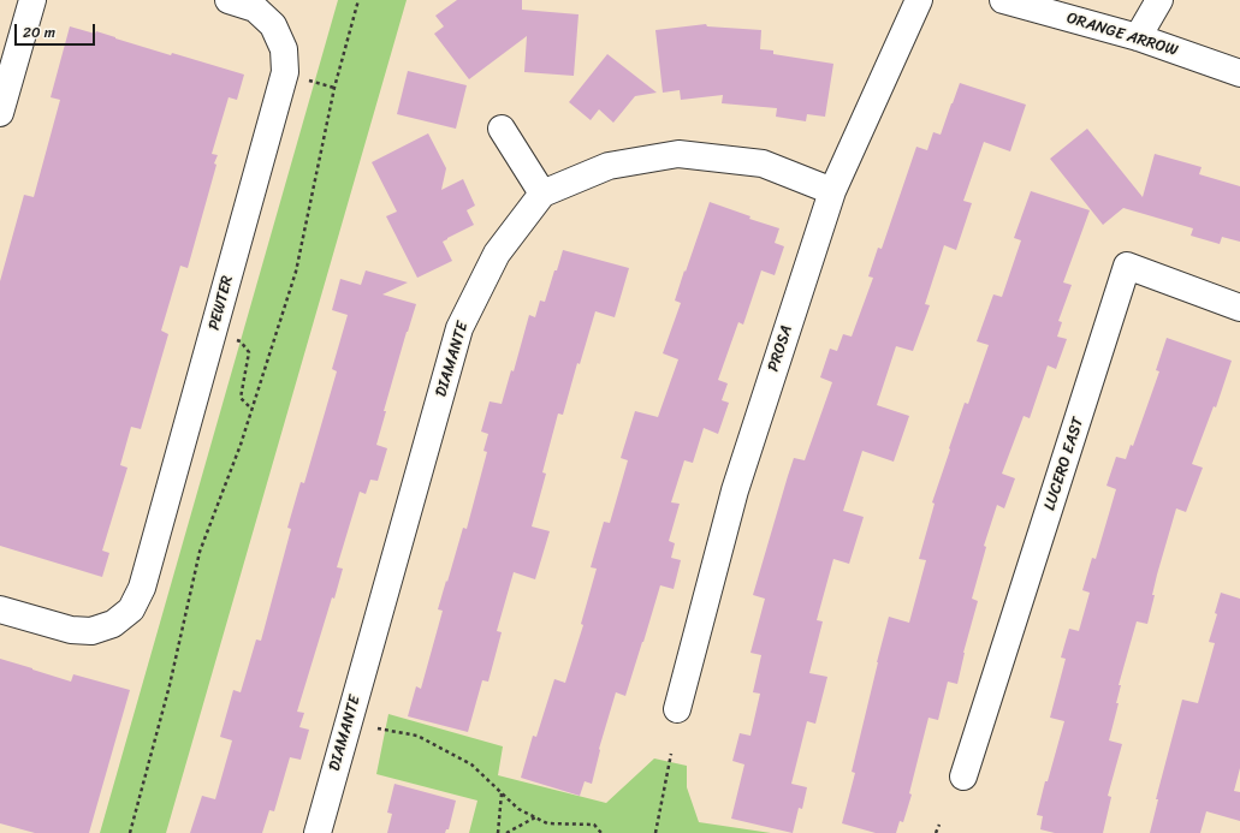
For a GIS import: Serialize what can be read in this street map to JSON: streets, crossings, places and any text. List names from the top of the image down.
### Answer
{
  "streets": {
    "street": [
      "ORANGE ARROW",
      "PEWTER",
      "PROSA",
      "DIAMANTE",
      "LUCERO EAST"
    ]
  },
  "scale_bar": "20 m"
}
